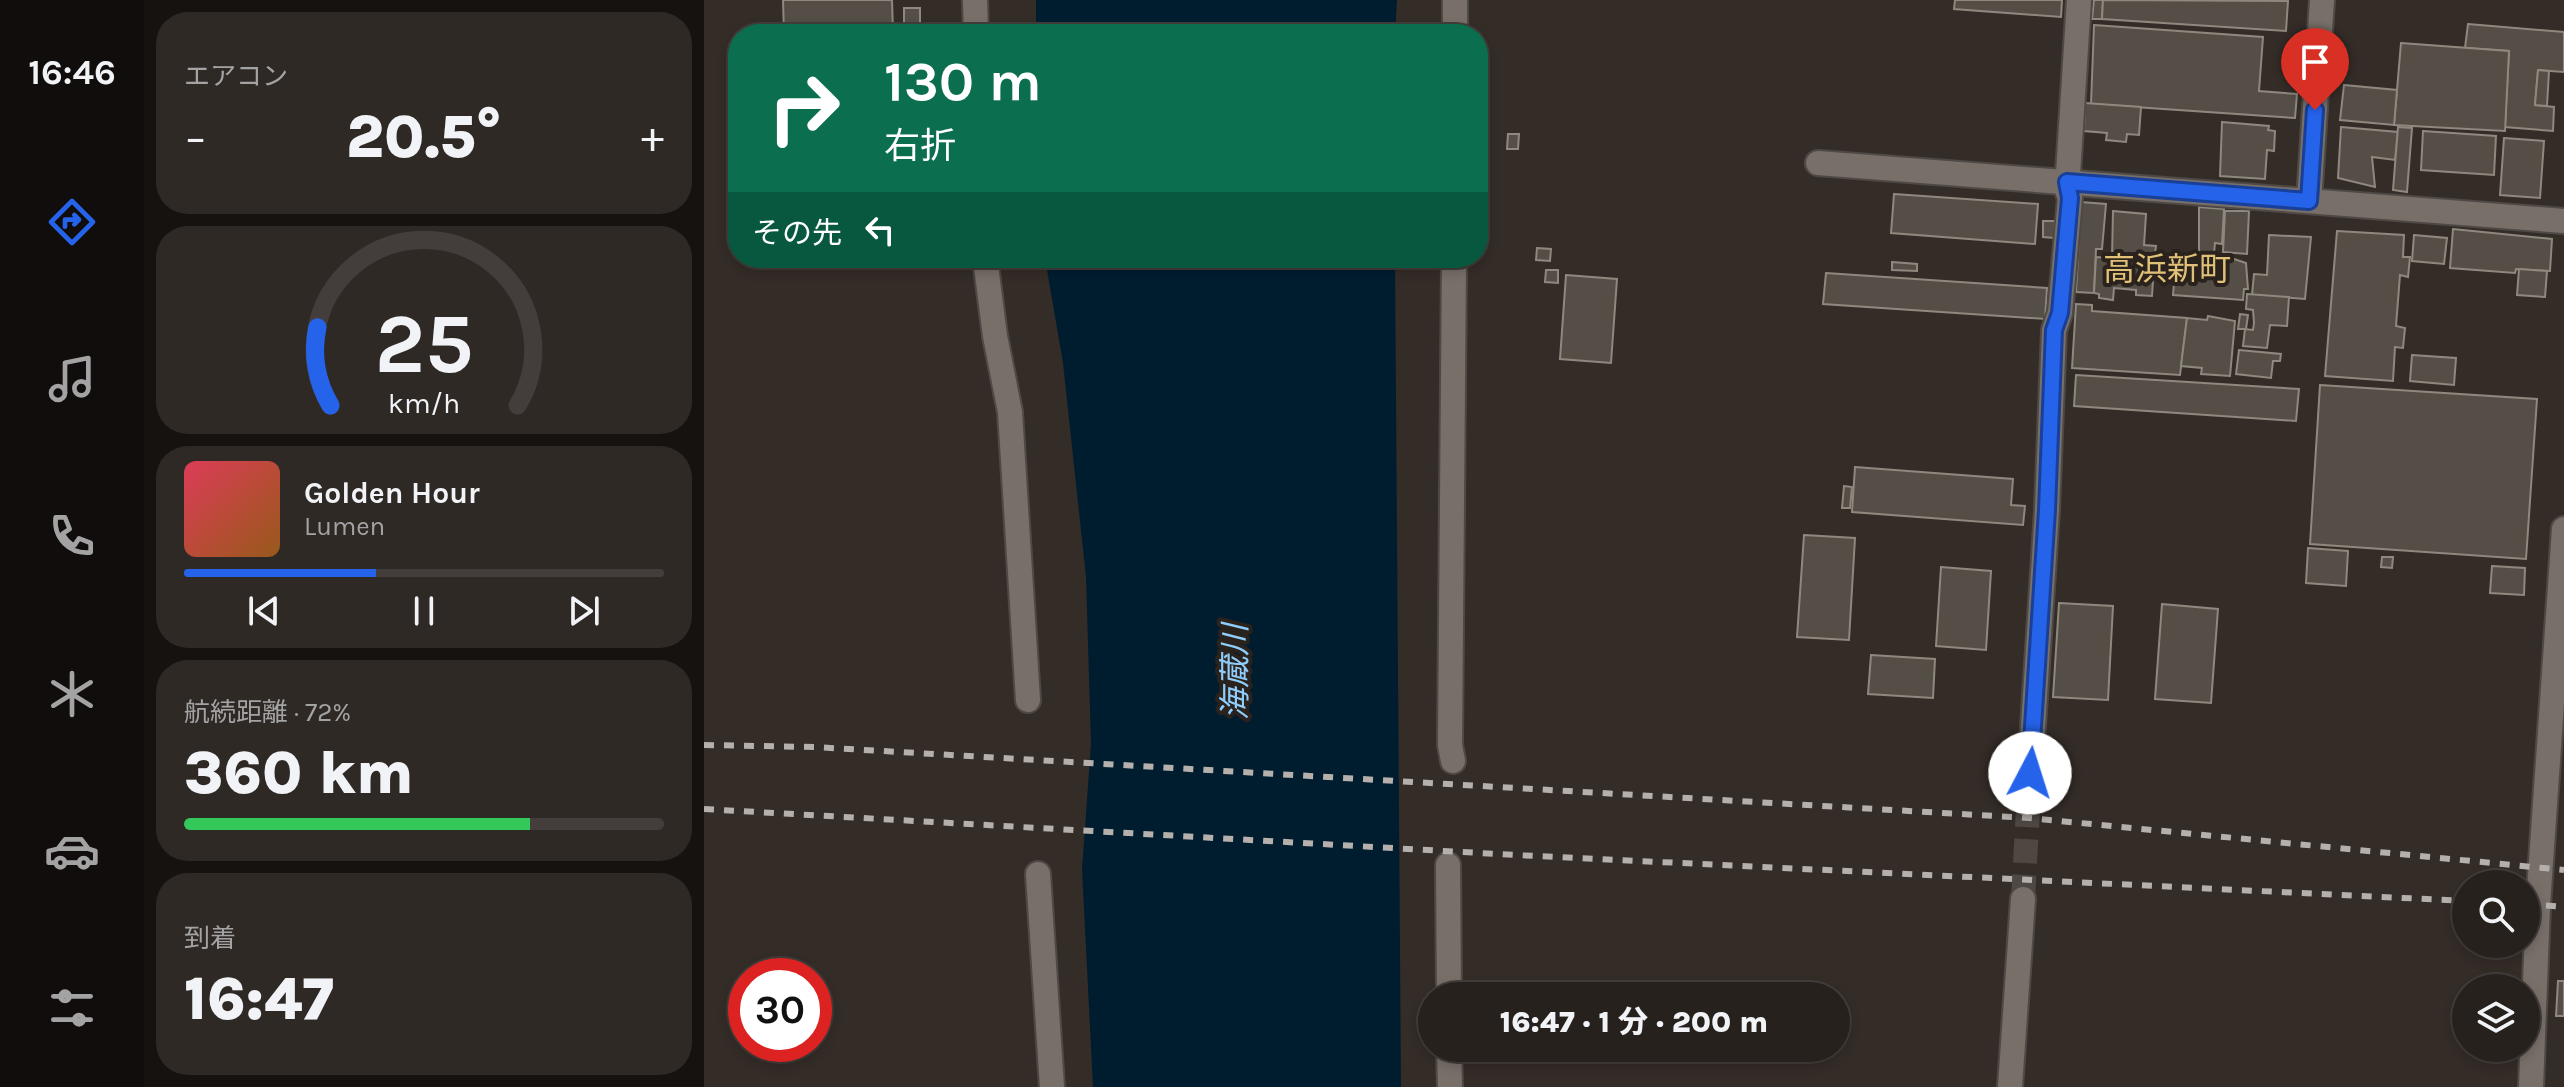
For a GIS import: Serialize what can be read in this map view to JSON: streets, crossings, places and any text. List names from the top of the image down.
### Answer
{
  "districts": ["高浜新町"],
  "water": ["海蔵川"],
  "page": {
    "tabs": "16:46",
    "tile": [
      "エアコン",
      ["航続距離 · 72%", "360 km"],
      ["到着", "16:47"]
    ],
    "turn": ["130 m", "右折"],
    "heat": ["−", "20.5°", "+"],
    "then": "その先",
    "song": ["Golden Hour", "Lumen"],
    "limit": "30",
    "trip": "16:47 · 1 分 · 200 m",
    "gauge": ["25", "km/h"]
  }
}
